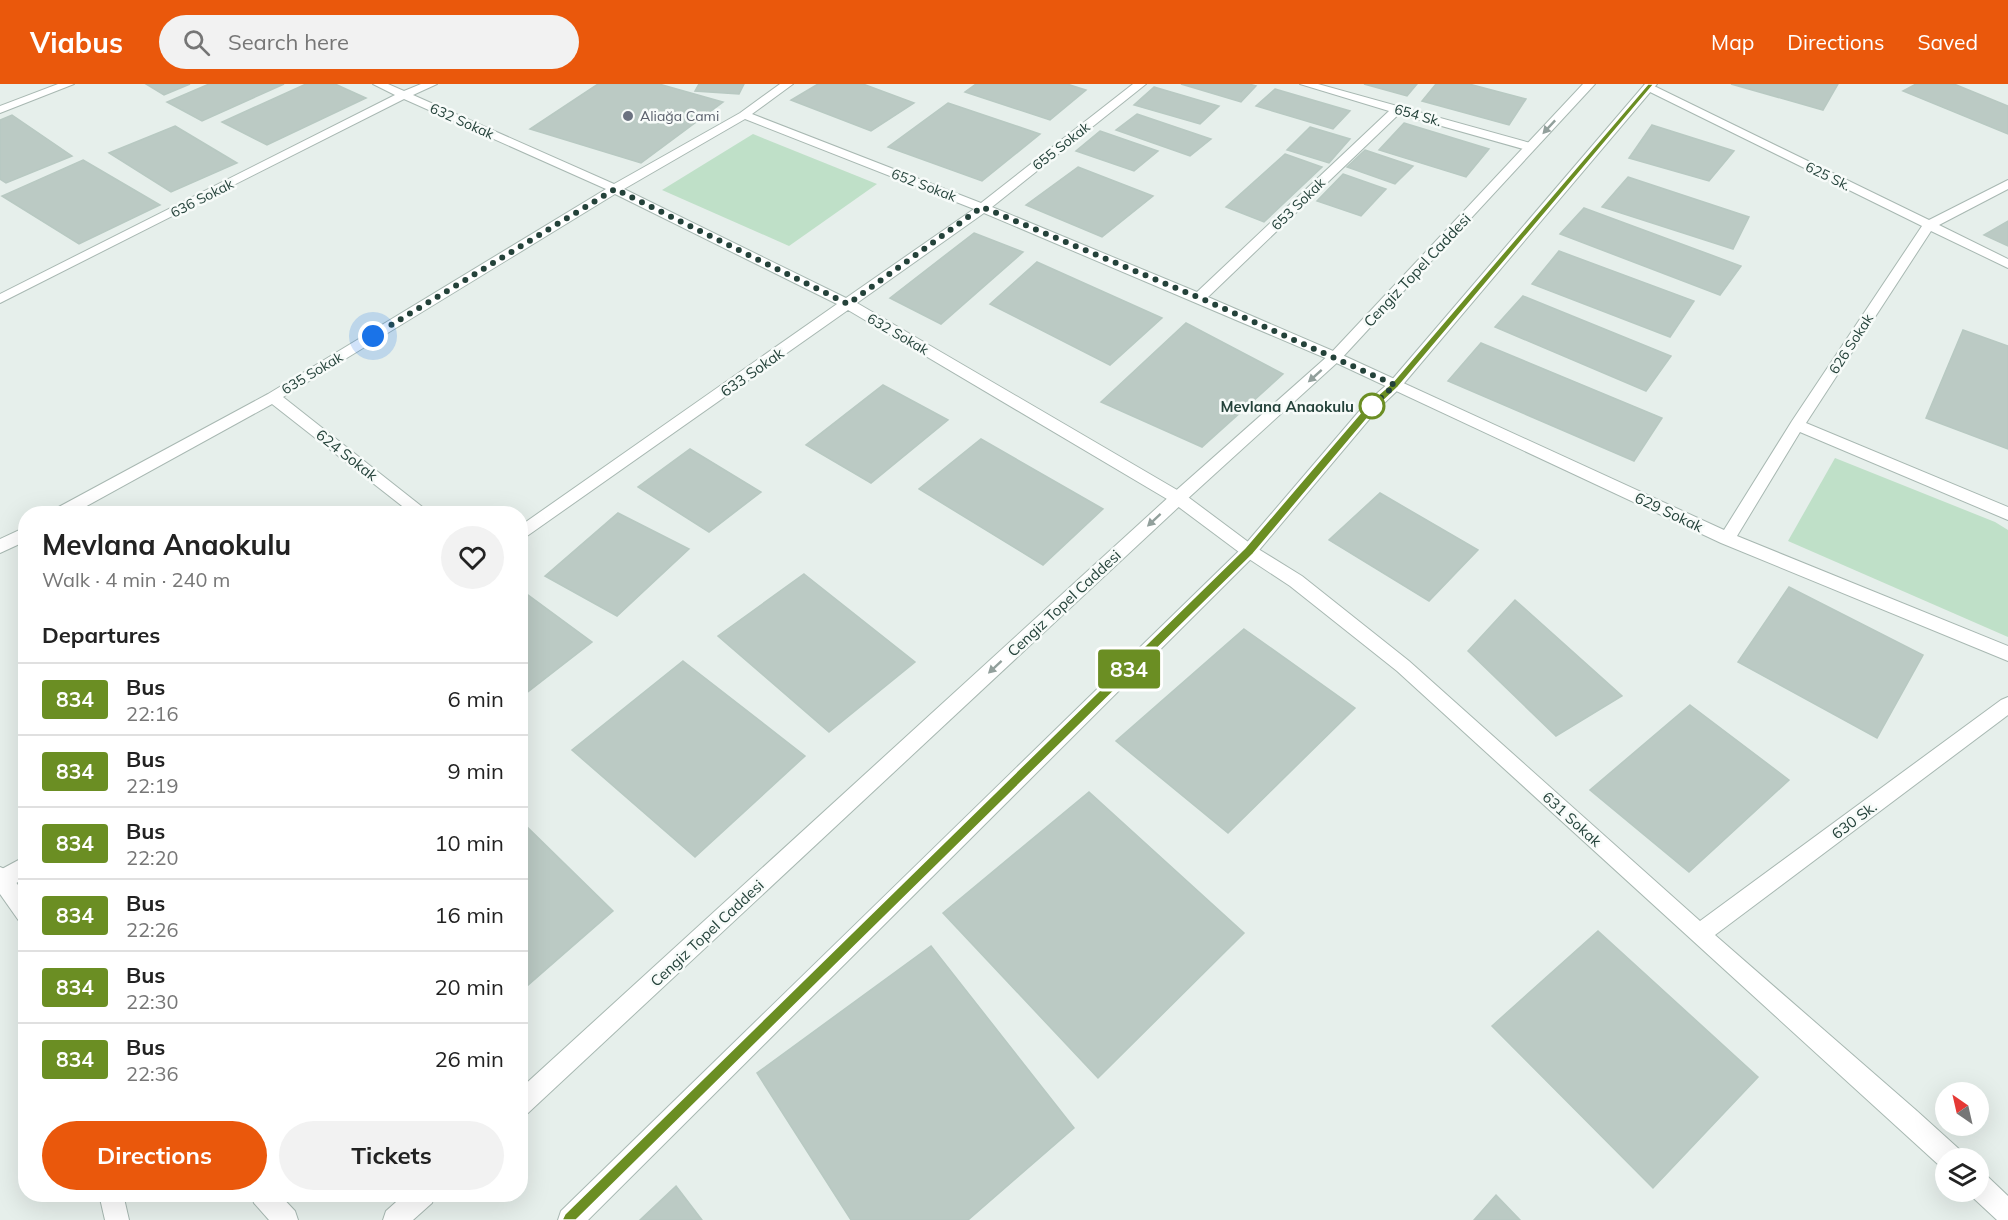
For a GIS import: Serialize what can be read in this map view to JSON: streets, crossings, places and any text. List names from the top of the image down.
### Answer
{
  "streets": {
    "street": [
      "654 Sk.",
      "632 Sokak",
      "655 Sokak",
      "625 Sk.",
      "652 Sokak",
      "636 Sokak",
      "653 Sokak",
      "Cengiz Topel Caddesi",
      "626 Sokak",
      "633 Sokak",
      "635 Sokak",
      "624 Sokak",
      "629 Sokak",
      "631 Sokak",
      "630 Sk."
    ]
  },
  "crossings": [
    ["654 Sk.", "653 Sokak"],
    ["654 Sk.", "Cengiz Topel Caddesi"],
    ["632 Sokak", "636 Sokak"],
    ["632 Sokak", "Cengiz Topel Caddesi"],
    ["632 Sokak", "633 Sokak"],
    ["632 Sokak", "635 Sokak"],
    ["632 Sokak", "631 Sokak"],
    ["655 Sokak", "652 Sokak"],
    ["655 Sokak", "633 Sokak"],
    ["625 Sk.", "626 Sokak"],
    ["652 Sokak", "653 Sokak"],
    ["652 Sokak", "Cengiz Topel Caddesi"],
    ["652 Sokak", "633 Sokak"],
    ["652 Sokak", "635 Sokak"],
    ["652 Sokak", "629 Sokak"],
    ["Cengiz Topel Caddesi", "629 Sokak"],
    ["Cengiz Topel Caddesi", "631 Sokak"],
    ["626 Sokak", "629 Sokak"],
    ["635 Sokak", "624 Sokak"],
    ["631 Sokak", "630 Sk."]
  ],
  "places": ["Aliağa Cami", "Mevlana Anaokulu"],
  "lines": ["bus line 834"],
  "north": "top left",
  "page": {
    "header": "Viabus",
    "search": "Search here",
    "nav": ["Map", "Directions", "Saved"],
    "on_map": "834",
    "heading": [
      ["Mevlana Anaokulu", "Walk · 4 min · 240 m"],
      "Departures"
    ],
    "list": [
      {
        "mark": "834",
        "name": "Bus",
        "note": "22:16",
        "value": "6 min"
      },
      {
        "mark": "834",
        "name": "Bus",
        "note": "22:19",
        "value": "9 min"
      },
      {
        "mark": "834",
        "name": "Bus",
        "note": "22:20",
        "value": "10 min"
      },
      {
        "mark": "834",
        "name": "Bus",
        "note": "22:26",
        "value": "16 min"
      },
      {
        "mark": "834",
        "name": "Bus",
        "note": "22:30",
        "value": "20 min"
      },
      {
        "mark": "834",
        "name": "Bus",
        "note": "22:36",
        "value": "26 min"
      }
    ],
    "buttons": ["Directions", "Tickets"]
  }
}
